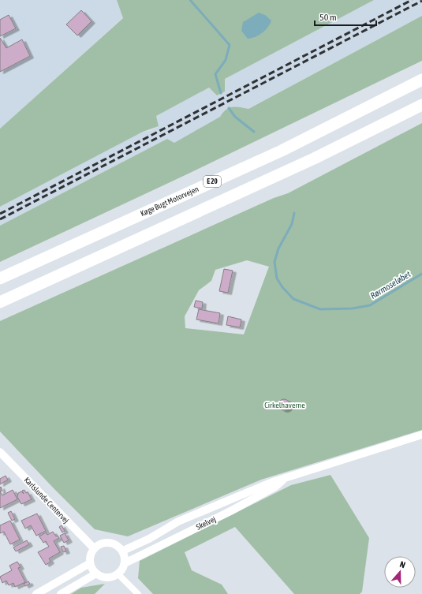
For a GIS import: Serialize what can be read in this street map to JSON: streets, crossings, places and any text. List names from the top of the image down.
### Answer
{
  "streets": {
    "highway": ["E 20", "Køge Bugt Motorvejen"],
    "street": ["Karlslunde Centervej", "Skelvej"]
  },
  "crossings": [
    ["Karlslunde Centervej", "Skelvej"]
  ],
  "water": ["Rørmoseløbet"],
  "parks": ["Cirkelhaverne"],
  "scale_bar": "50 m",
  "north": "top"
}
